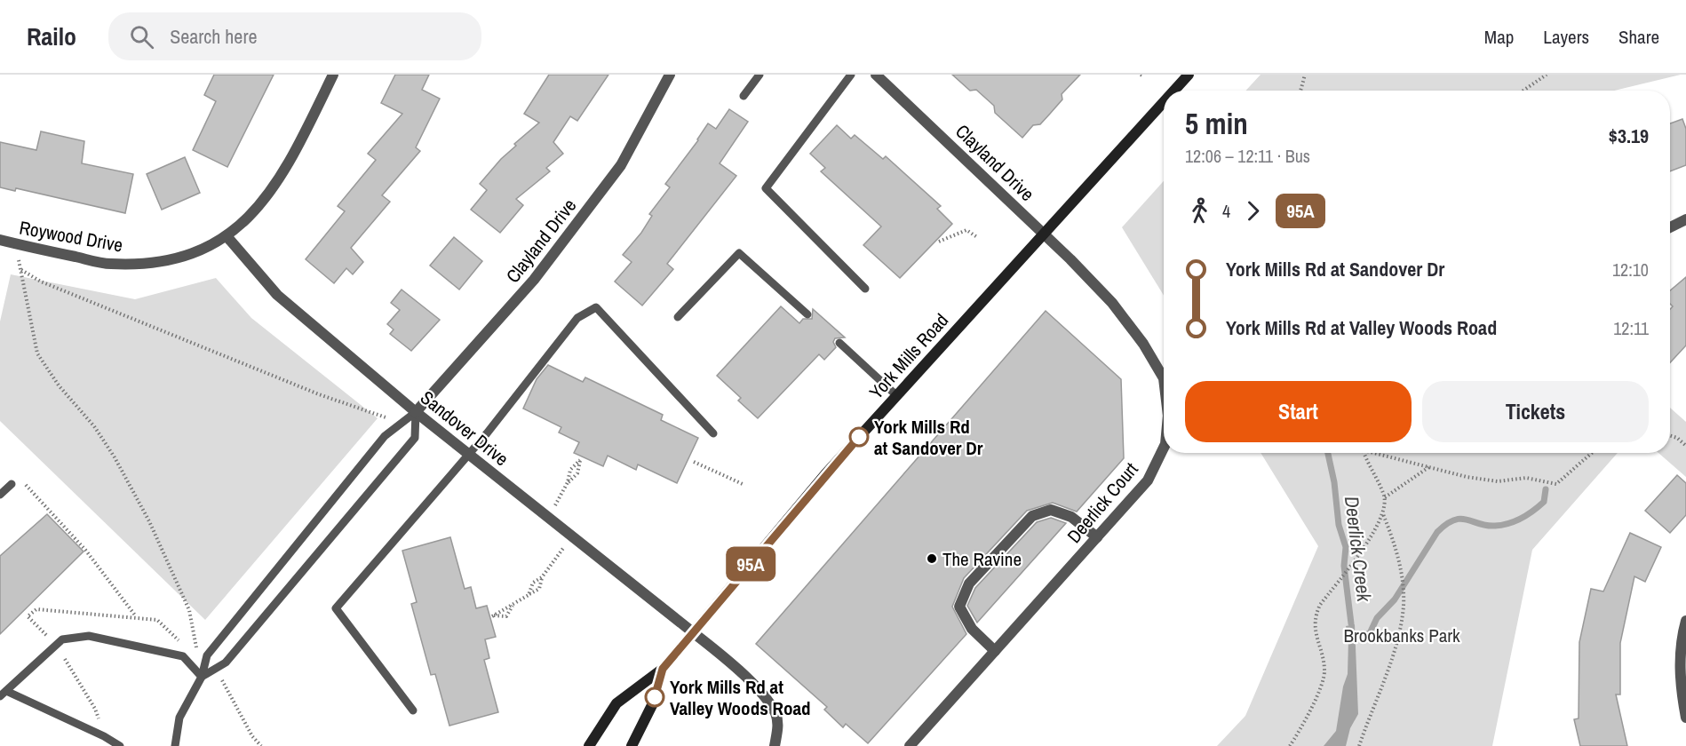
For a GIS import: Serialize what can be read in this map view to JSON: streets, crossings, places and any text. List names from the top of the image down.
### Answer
{
  "streets": {
    "main road": ["York Mills Road"],
    "street": [
      "Clayland Drive",
      "Roywood Drive",
      "Sandover Drive",
      "Deerlick Court"
    ]
  },
  "crossings": [
    ["Clayland Drive", "York Mills Road"],
    ["Clayland Drive", "Sandover Drive"],
    ["Clayland Drive", "Deerlick Court"],
    ["Roywood Drive", "Sandover Drive"],
    ["York Mills Road", "Sandover Drive"],
    ["York Mills Road", "Deerlick Court"]
  ],
  "water": ["Deerlick Creek"],
  "parks": ["Brookbanks Park"],
  "places": ["York Mills Rd at Sandover Dr", "The Ravine", "York Mills Rd at Valley Woods Road"],
  "lines": ["bus line 95A"],
  "page": {
    "header": "Railo",
    "search": "Search here",
    "nav": ["Map", "Layers", "Share"],
    "on_map": "95A",
    "heading": ["5 min", "12:06 – 12:11 · Bus", "$3.19"],
    "legs": ["4", "95A"],
    "list": [
      {
        "name": "York Mills Rd at Sandover Dr",
        "value": "12:10"
      },
      {
        "name": "York Mills Rd at Valley Woods Road",
        "value": "12:11"
      }
    ],
    "buttons": ["Start", "Tickets"]
  }
}
